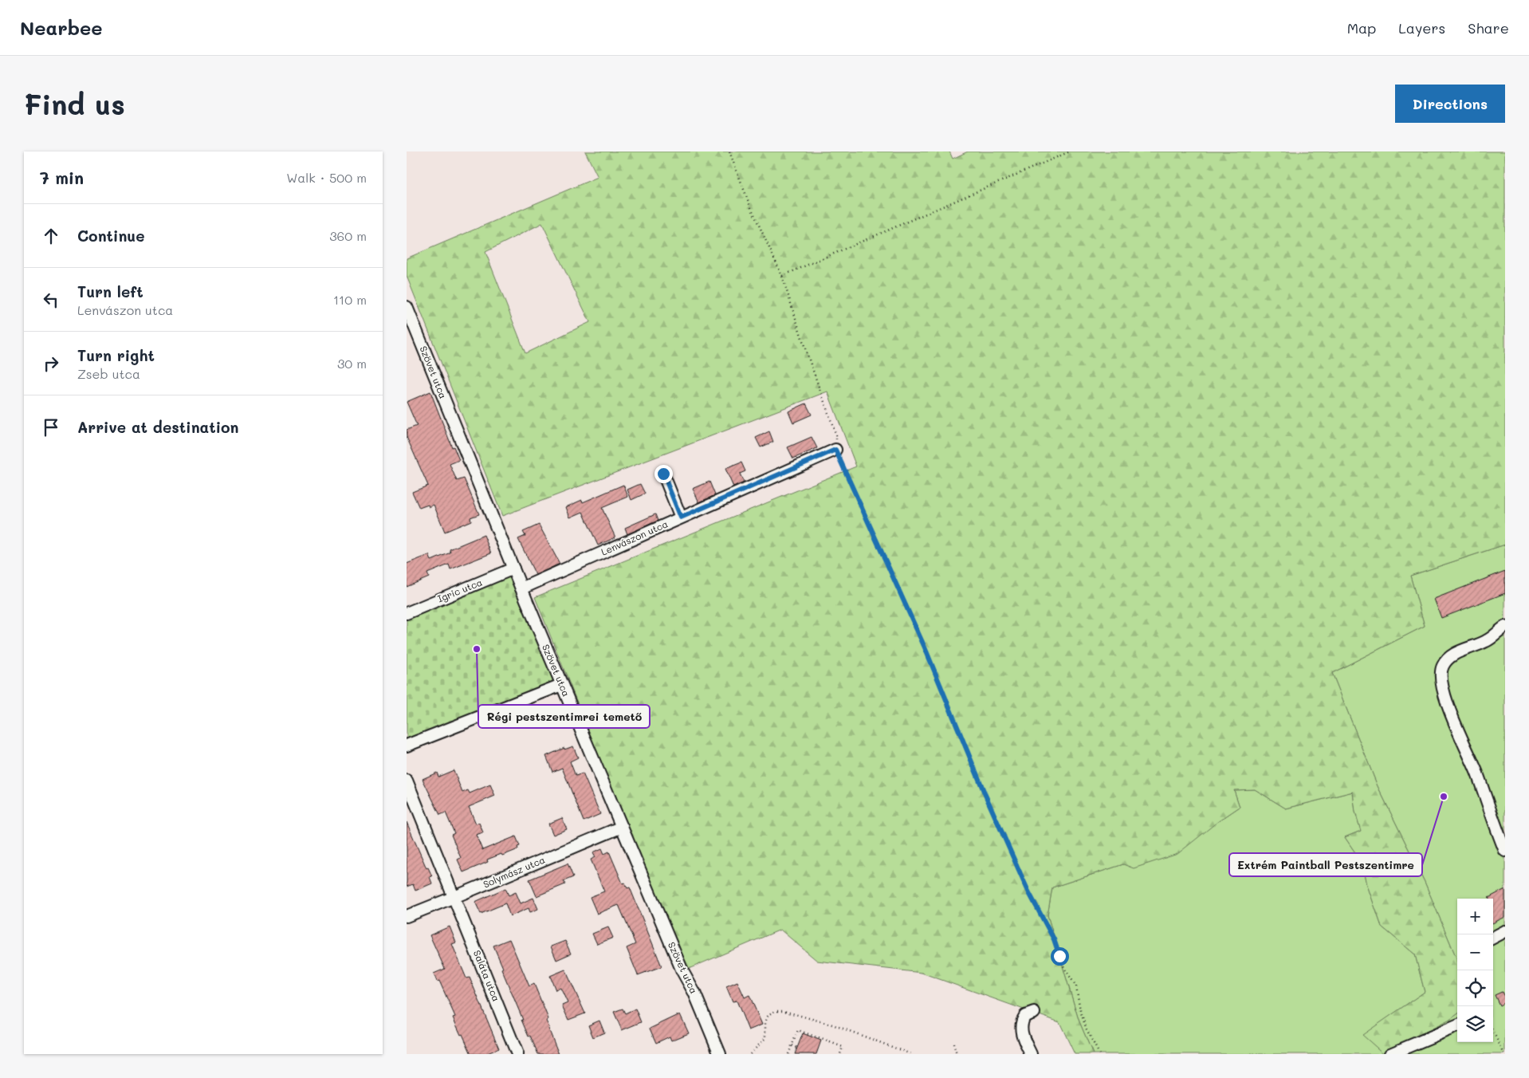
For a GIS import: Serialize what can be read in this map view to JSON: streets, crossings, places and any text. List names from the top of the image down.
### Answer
{
  "streets": {
    "street": [
      "Szövet utca",
      "Lenvászon utca",
      "Igric utca",
      "Solymász utca",
      "Saláta utca"
    ]
  },
  "crossings": [
    ["Szövet utca", "Lenvászon utca"],
    ["Szövet utca", "Igric utca"],
    ["Szövet utca", "Solymász utca"],
    ["Solymász utca", "Saláta utca"]
  ],
  "places": ["Régi pestszentimrei temető", "Extrém Paintball Pestszentimre"],
  "page": {
    "header": "Nearbee",
    "nav": ["Map", "Layers", "Share"],
    "buttons": "Directions",
    "title": "Find us",
    "heading": ["7 min", "Walk · 500 m"],
    "list": [
      ["Continue", "360 m"],
      ["Turn left", "Lenvászon utca", "110 m"],
      ["Turn right", "Zseb utca", "30 m"],
      "Arrive at destination"
    ],
    "map_buttons": ["+", "−"]
  }
}
